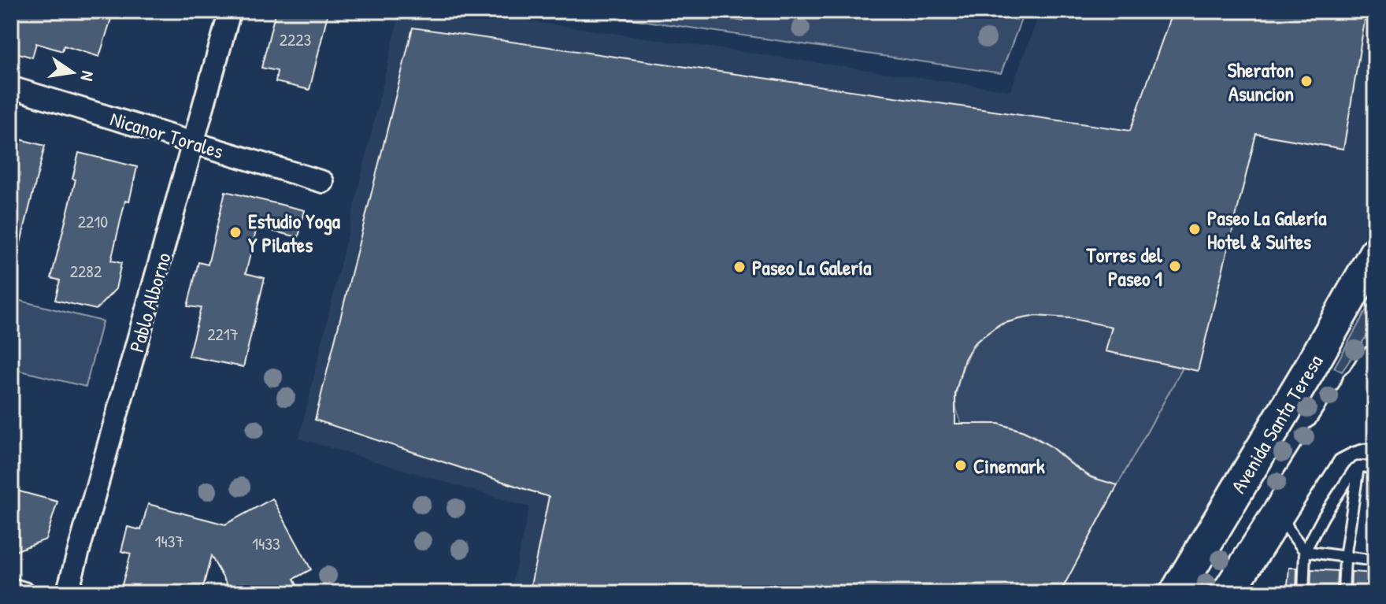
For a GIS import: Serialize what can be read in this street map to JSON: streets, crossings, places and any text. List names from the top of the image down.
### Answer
{
  "streets": {
    "main road": ["Avenida Santa Teresa"],
    "street": ["Nicanor Torales", "Pablo Alborno"]
  },
  "crossings": [
    ["Nicanor Torales", "Pablo Alborno"]
  ],
  "places": [
    "Sheraton Asuncion",
    "Paseo La Galería Hotel & Suites",
    "Estudio Yoga Y Pilates",
    "Torres del Paseo 1",
    "Paseo La Galería",
    "Cinemark"
  ],
  "house_numbers": [
    "2223",
    "2210",
    "2282",
    "2217",
    "1437",
    "1433"
  ],
  "north": "right"
}
